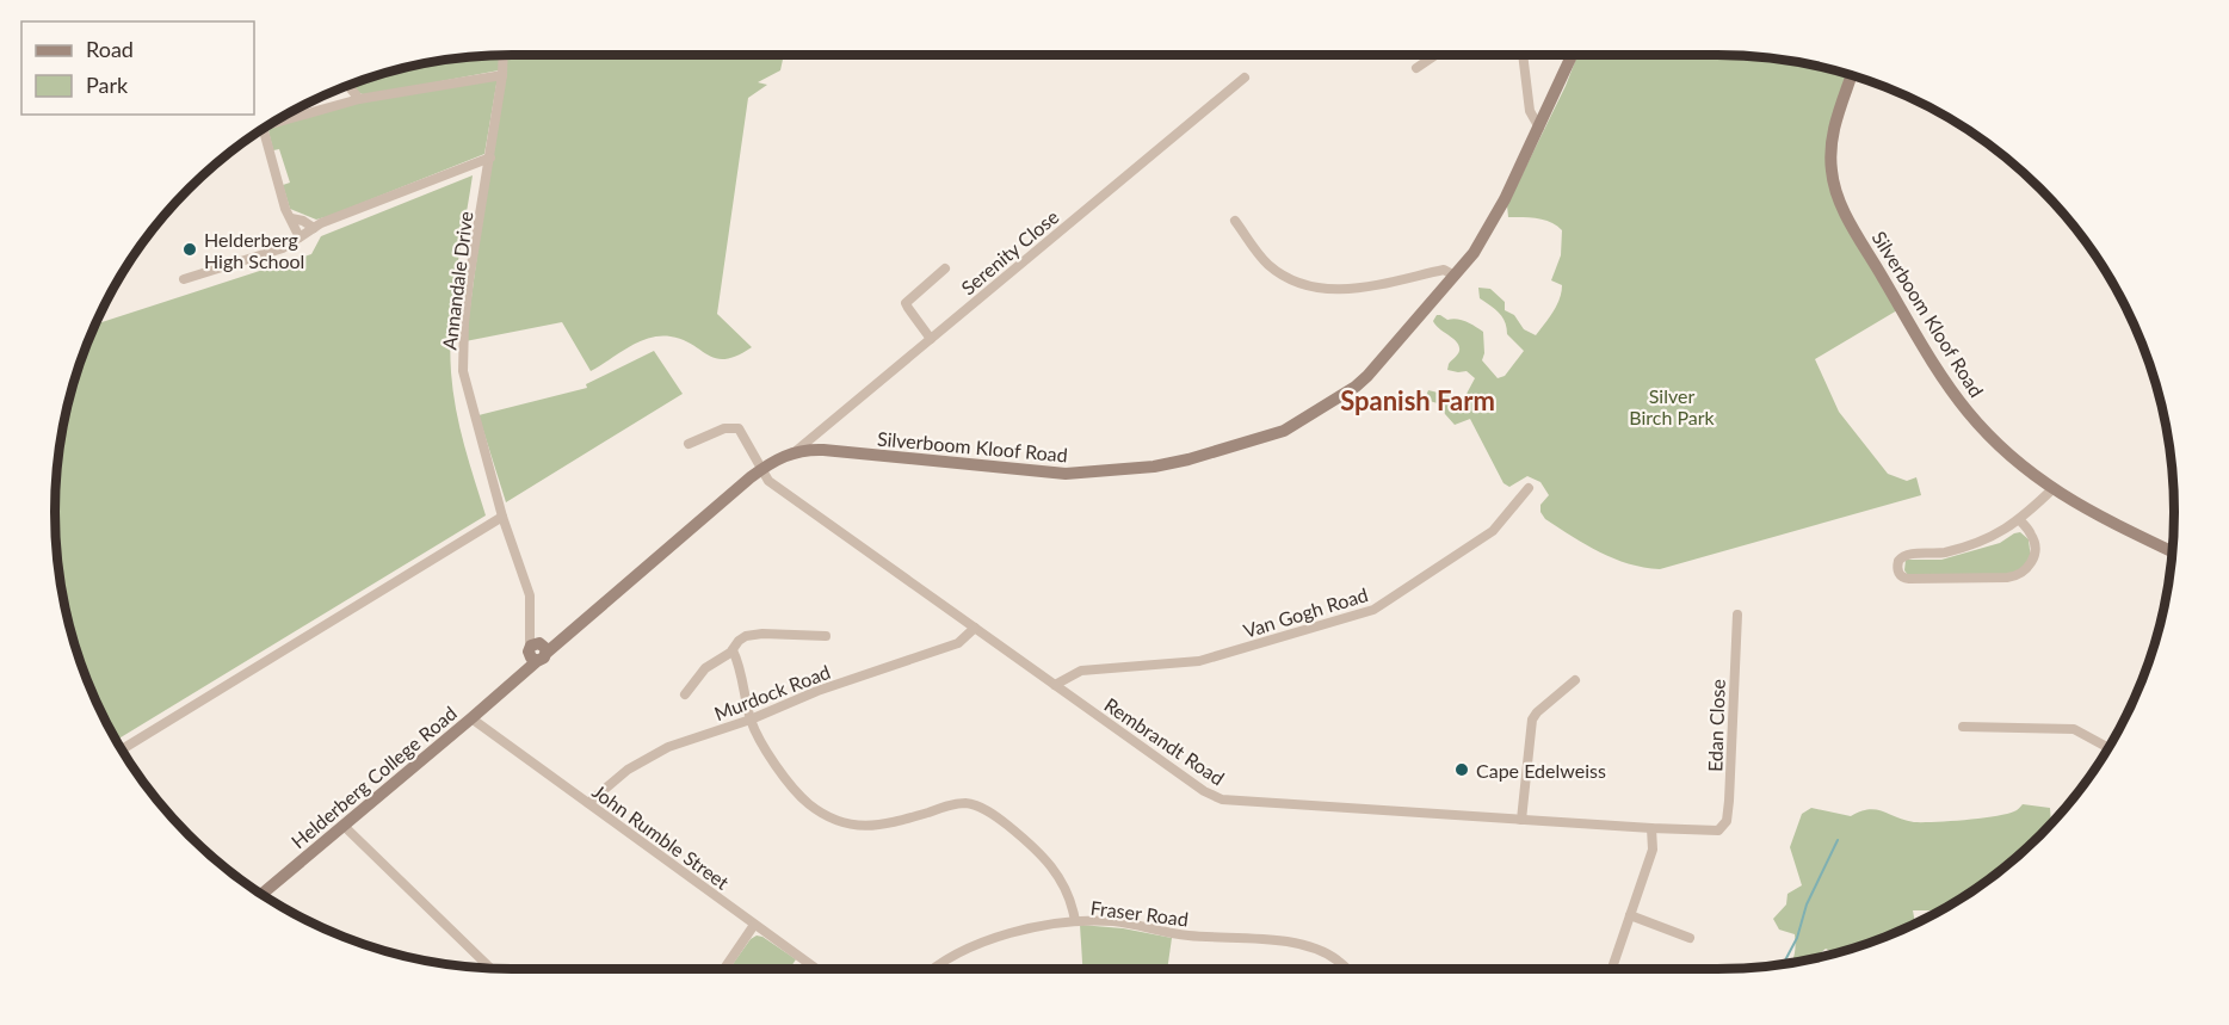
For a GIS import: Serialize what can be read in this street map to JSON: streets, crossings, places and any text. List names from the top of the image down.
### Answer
{
  "streets": {
    "street": [
      "Serenity Close",
      "Annandale Drive",
      "Silverboom Kloof Road",
      "Van Gogh Road",
      "Murdock Road",
      "Edan Close",
      "Rembrandt Road",
      "Helderberg College Road",
      "John Rumble Street",
      "Fraser Road"
    ]
  },
  "crossings": [
    ["Serenity Close", "Silverboom Kloof Road"],
    ["Annandale Drive", "Helderberg College Road"],
    ["Silverboom Kloof Road", "Rembrandt Road"],
    ["Silverboom Kloof Road", "Helderberg College Road"],
    ["Van Gogh Road", "Rembrandt Road"],
    ["Murdock Road", "Rembrandt Road"],
    ["Murdock Road", "John Rumble Street"],
    ["Edan Close", "Rembrandt Road"],
    ["Rembrandt Road", "Helderberg College Road"],
    ["Helderberg College Road", "John Rumble Street"]
  ],
  "districts": ["Spanish Farm"],
  "parks": ["Silver Birch Park"],
  "places": ["Helderberg High School", "Cape Edelweiss"],
  "legend": ["Road", "Park"]
}
